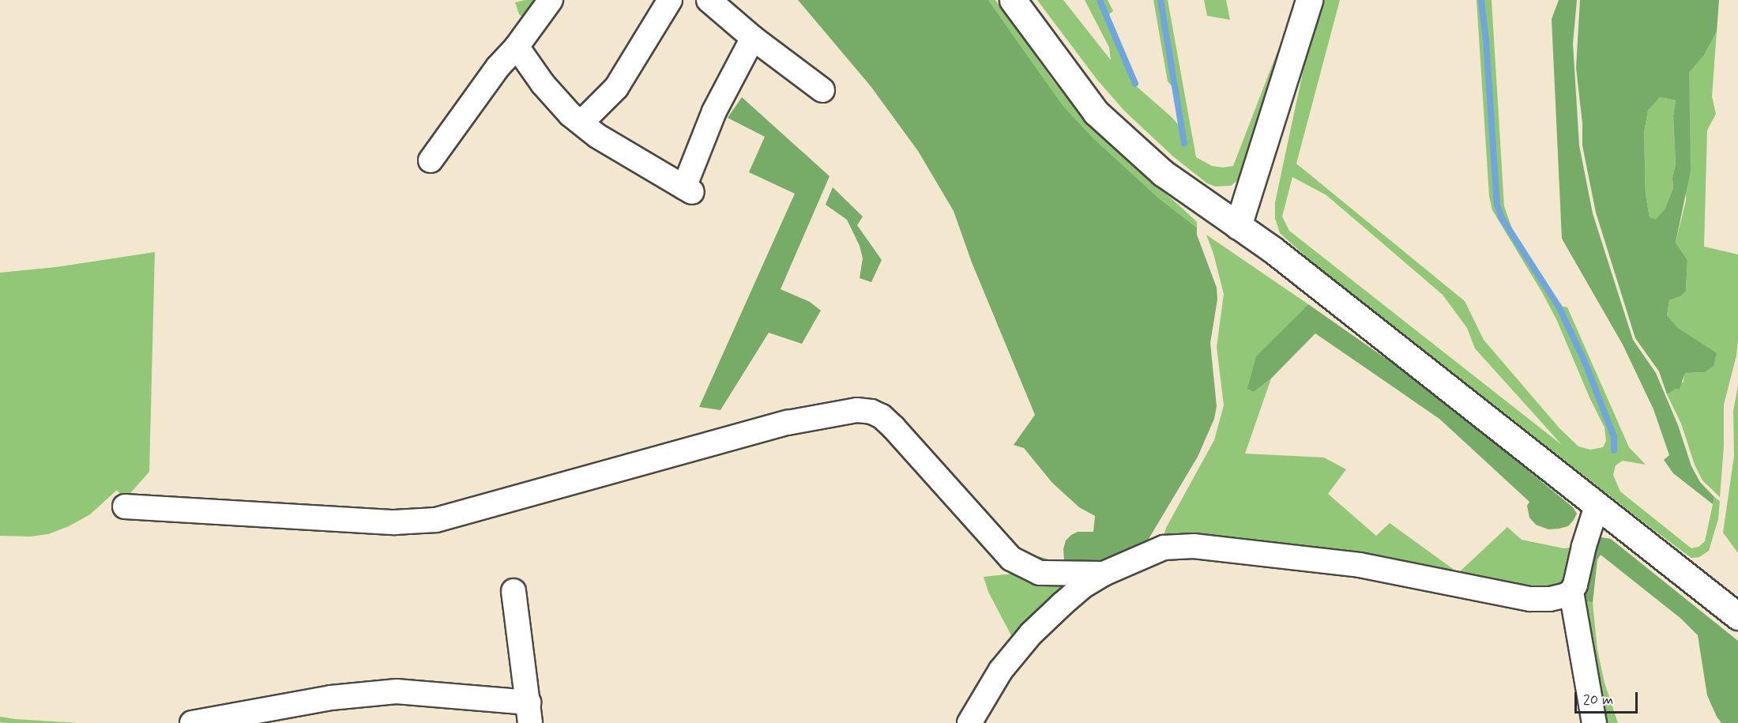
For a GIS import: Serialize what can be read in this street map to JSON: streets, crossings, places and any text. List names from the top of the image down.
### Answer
{
  "scale_bar": "20 m"
}
